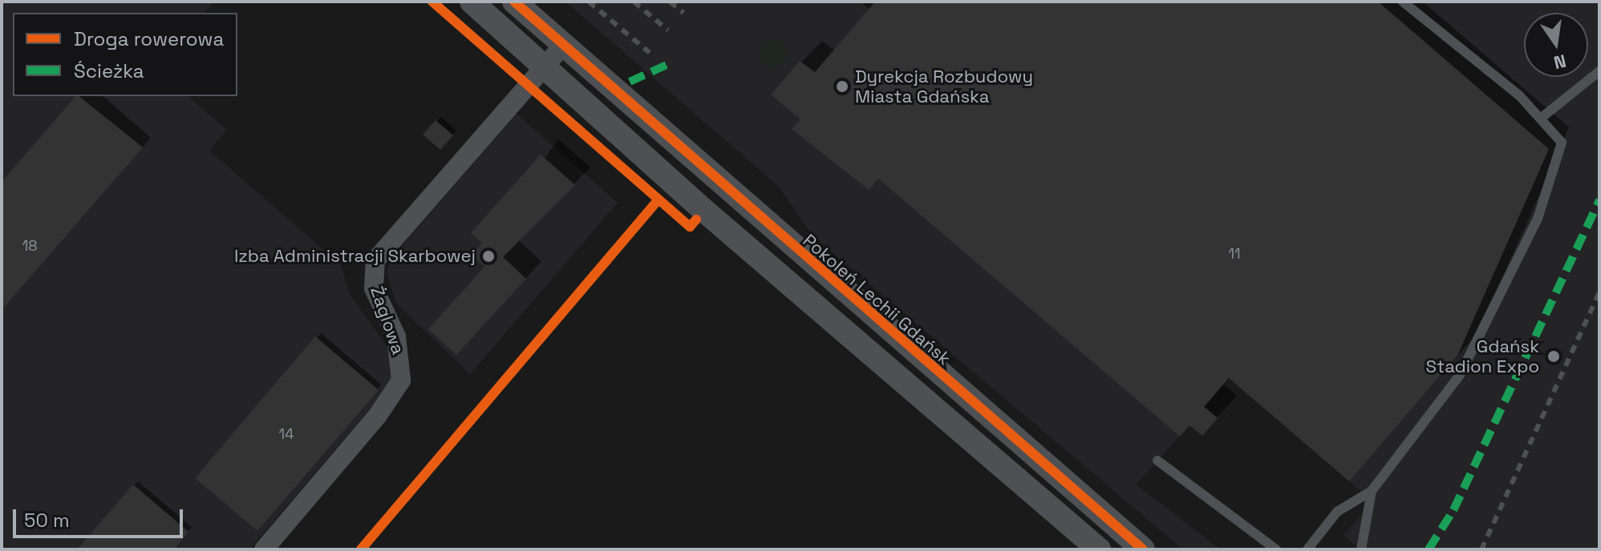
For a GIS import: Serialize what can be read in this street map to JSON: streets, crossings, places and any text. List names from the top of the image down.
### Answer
{
  "streets": {
    "street": ["Pokoleń Lechii Gdańsk", "Żaglowa"]
  },
  "crossings": [
    ["Pokoleń Lechii Gdańsk", "Żaglowa"]
  ],
  "places": ["Dyrekcja Rozbudowy Miasta Gdańska", "Izba Administracji Skarbowej", "Gdańsk Stadion Expo"],
  "house_numbers": ["18", "11", "14"],
  "legend": ["Droga rowerowa", "Ścieżka"],
  "scale_bar": "50 m",
  "north": "bottom"
}
